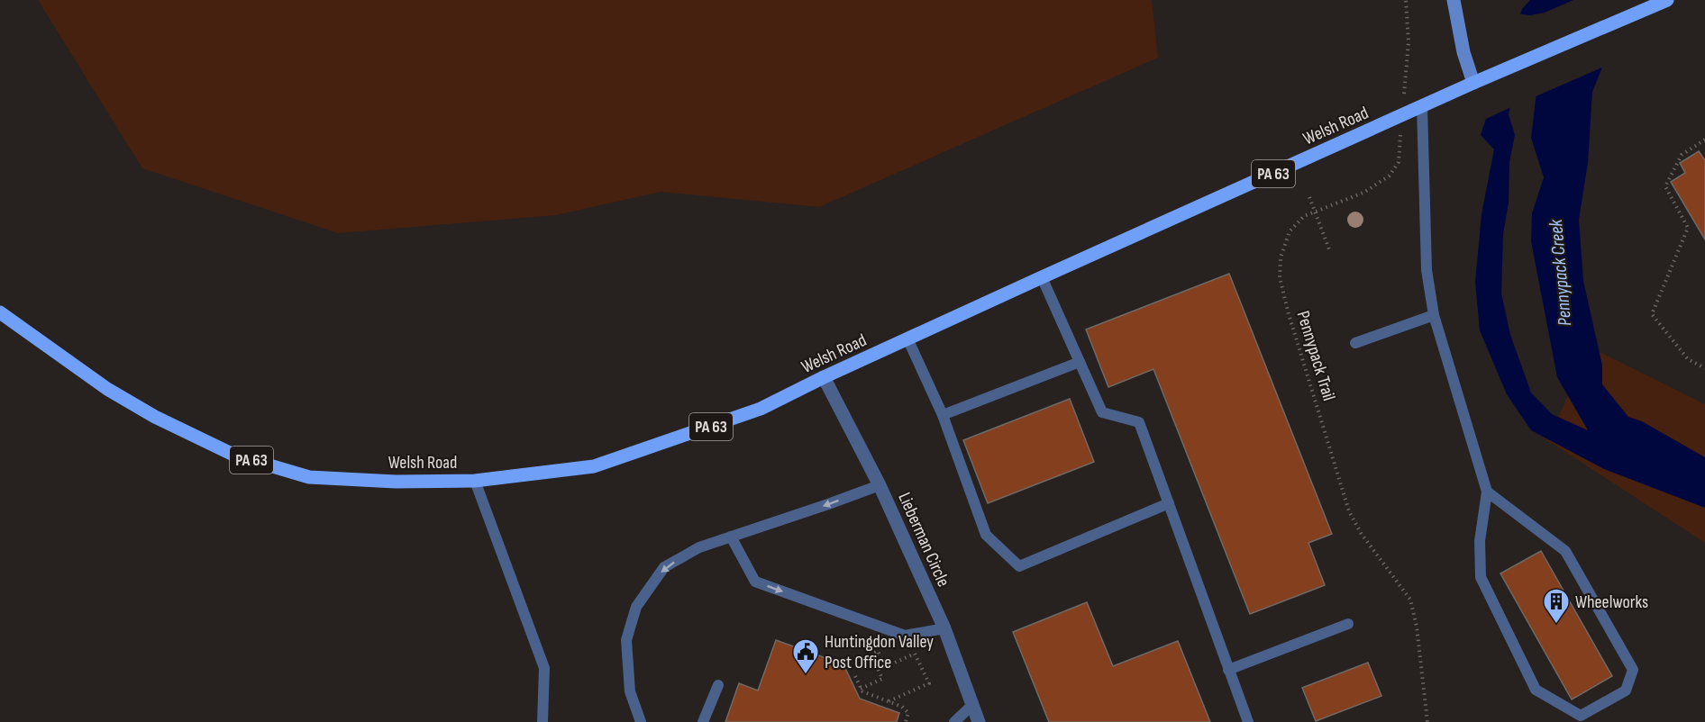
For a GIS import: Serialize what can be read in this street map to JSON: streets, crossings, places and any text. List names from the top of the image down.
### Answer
{
  "streets": {
    "main road": ["Welsh Road", "PA 63"],
    "street": ["Lieberman Circle"],
    "path": ["Pennypack Trail"]
  },
  "crossings": [
    ["Welsh Road", "Lieberman Circle"]
  ],
  "water": ["Pennypack Creek"],
  "places": {
    "building": ["Wheelworks"],
    "public building": ["Huntingdon Valley Post Office"]
  }
}
